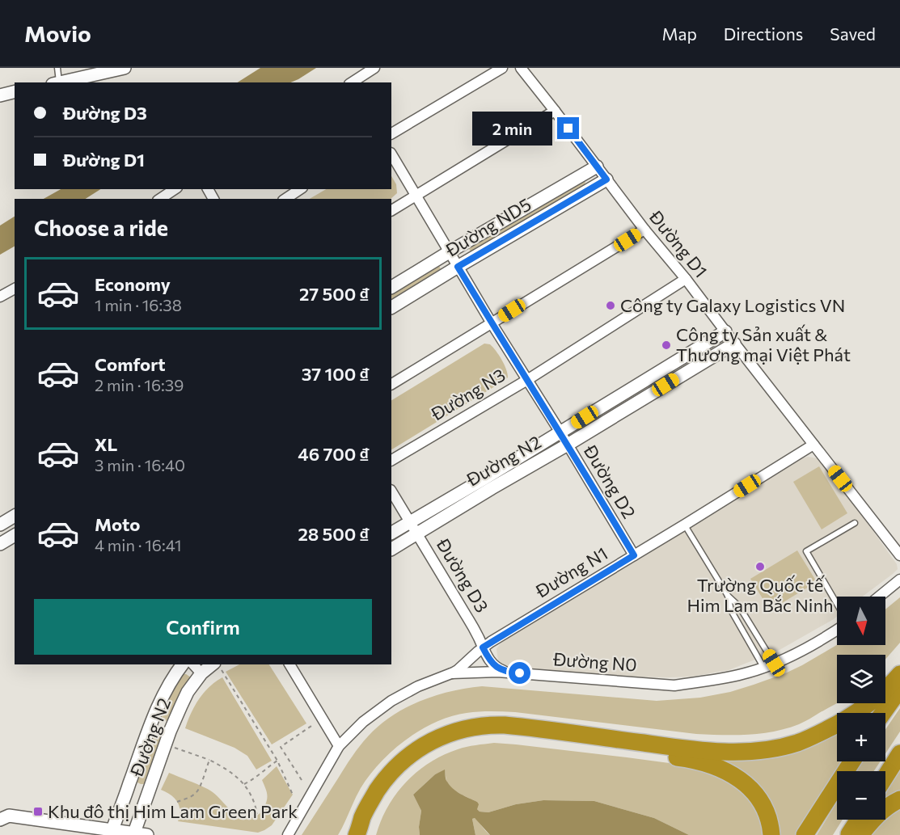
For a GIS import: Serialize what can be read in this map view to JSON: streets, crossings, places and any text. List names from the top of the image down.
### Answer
{
  "streets": {
    "street": [
      "Đường ND5",
      "Đường D1",
      "Đường N3",
      "Đường N2",
      "Đường D2",
      "Đường N1",
      "Đường D3",
      "Đường N0"
    ]
  },
  "crossings": [
    ["Đường ND5", "Đường D1"],
    ["Đường ND5", "Đường D2"],
    ["Đường D1", "Đường N3"],
    ["Đường D1", "Đường N2"],
    ["Đường D1", "Đường N1"],
    ["Đường N3", "Đường D2"],
    ["Đường N2", "Đường D2"],
    ["Đường N2", "Đường D3"],
    ["Đường D2", "Đường N1"],
    ["Đường N1", "Đường D3"],
    ["Đường N1", "Đường N0"],
    ["Đường D3", "Đường N0"]
  ],
  "places": {
    "other": ["Công ty Galaxy Logistics VN", "Công ty Sản xuất & Thương mại Việt Phát", "Trường Quốc tế Him Lam Bắc Ninh"],
    "transit": ["Khu đô thị Him Lam Green Park"]
  },
  "north": "bottom",
  "page": {
    "header": "Movio",
    "nav": ["Map", "Directions", "Saved"],
    "banner": ["Đường D3", "Đường D1"],
    "bubble": "2 min",
    "heading": "Choose a ride",
    "list": [
      {
        "name": "Economy",
        "note": "1 min · 16:38",
        "value": "27 500 ₫"
      },
      {
        "name": "Comfort",
        "note": "2 min · 16:39",
        "value": "37 100 ₫"
      },
      {
        "name": "XL",
        "note": "3 min · 16:40",
        "value": "46 700 ₫"
      },
      {
        "name": "Moto",
        "note": "4 min · 16:41",
        "value": "28 500 ₫"
      }
    ],
    "buttons": "Confirm",
    "map_buttons": ["+", "−"]
  }
}
